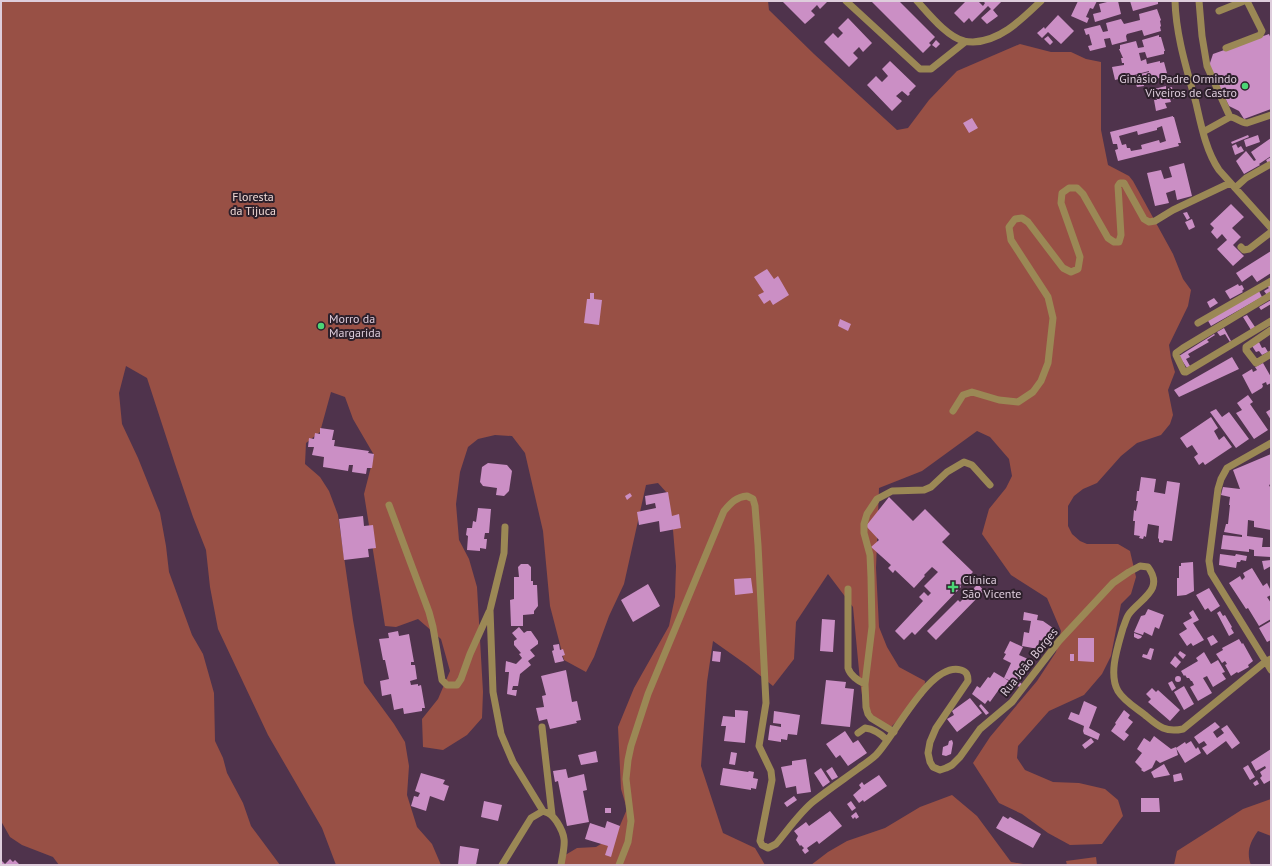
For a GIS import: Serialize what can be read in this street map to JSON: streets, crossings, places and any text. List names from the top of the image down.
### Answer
{
  "streets": {
    "street": ["Rua João Borges"]
  },
  "parks": ["Floresta da Tijuca"],
  "places": {
    "other": ["Ginásio Padre Ormindo Viveiros de Castro", "Morro da Margarida"],
    "health": ["Clínica São Vicente"]
  }
}
